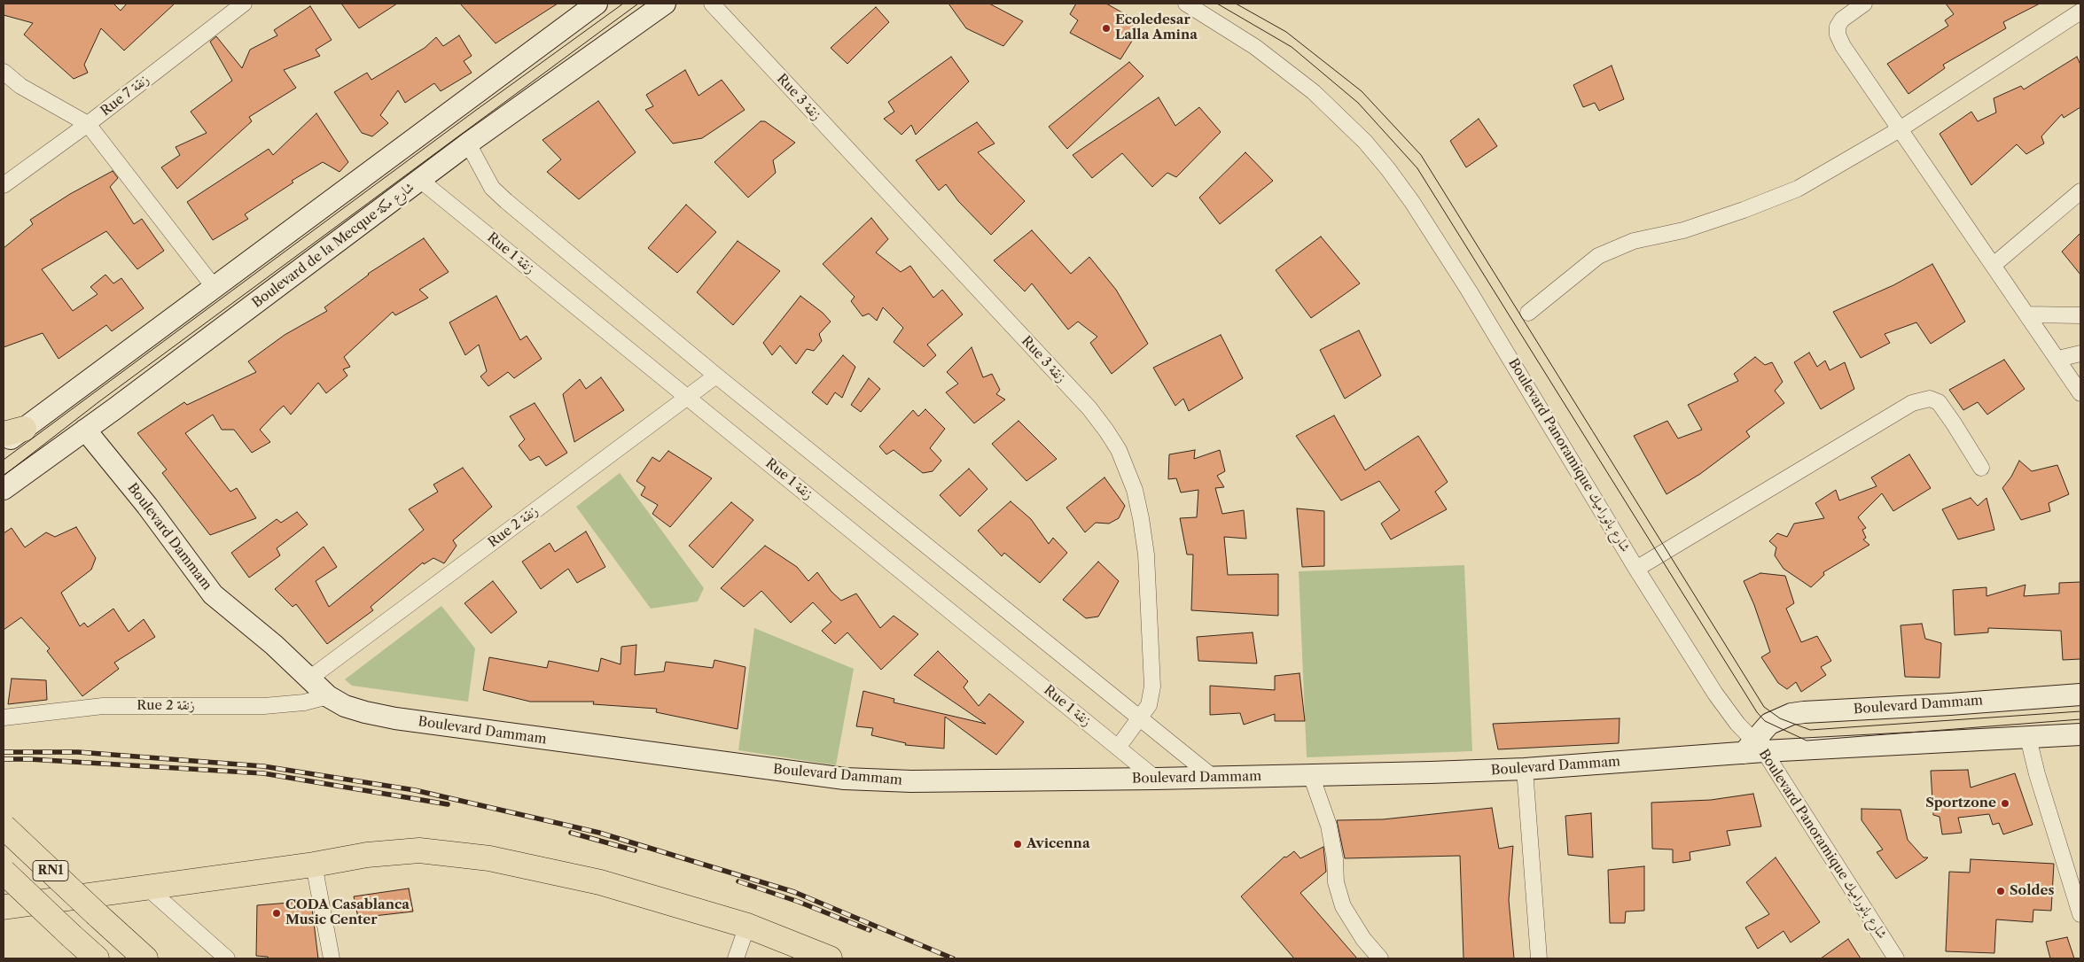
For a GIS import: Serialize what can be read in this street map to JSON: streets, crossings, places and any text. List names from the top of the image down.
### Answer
{
  "streets": {
    "main road": ["RN1"],
    "street": [
      "Rue 7 زنقة",
      "Rue 3 زنقة",
      "Boulevard de la Mecque شارع مكة",
      "Rue 1 زنقة",
      "Boulevard Panoramique شارع بانوراميك",
      "Rue 2 زنقة",
      "Boulevard Dammam"
    ]
  },
  "crossings": [
    ["Rue 3 زنقة", "Rue 1 زنقة"],
    ["Boulevard de la Mecque شارع مكة", "Rue 1 زنقة"],
    ["Boulevard de la Mecque شارع مكة", "Boulevard Dammam"],
    ["Rue 1 زنقة", "Rue 2 زنقة"],
    ["Rue 1 زنقة", "Boulevard Dammam"],
    ["Boulevard Panoramique شارع بانوراميك", "Boulevard Dammam"],
    ["Rue 2 زنقة", "Boulevard Dammam"]
  ],
  "places": [
    "Ecoledesar Lalla Amina",
    "Sportzone",
    "Avicenna",
    "Soldes",
    "CODA Casablanca Music Center"
  ]
}
